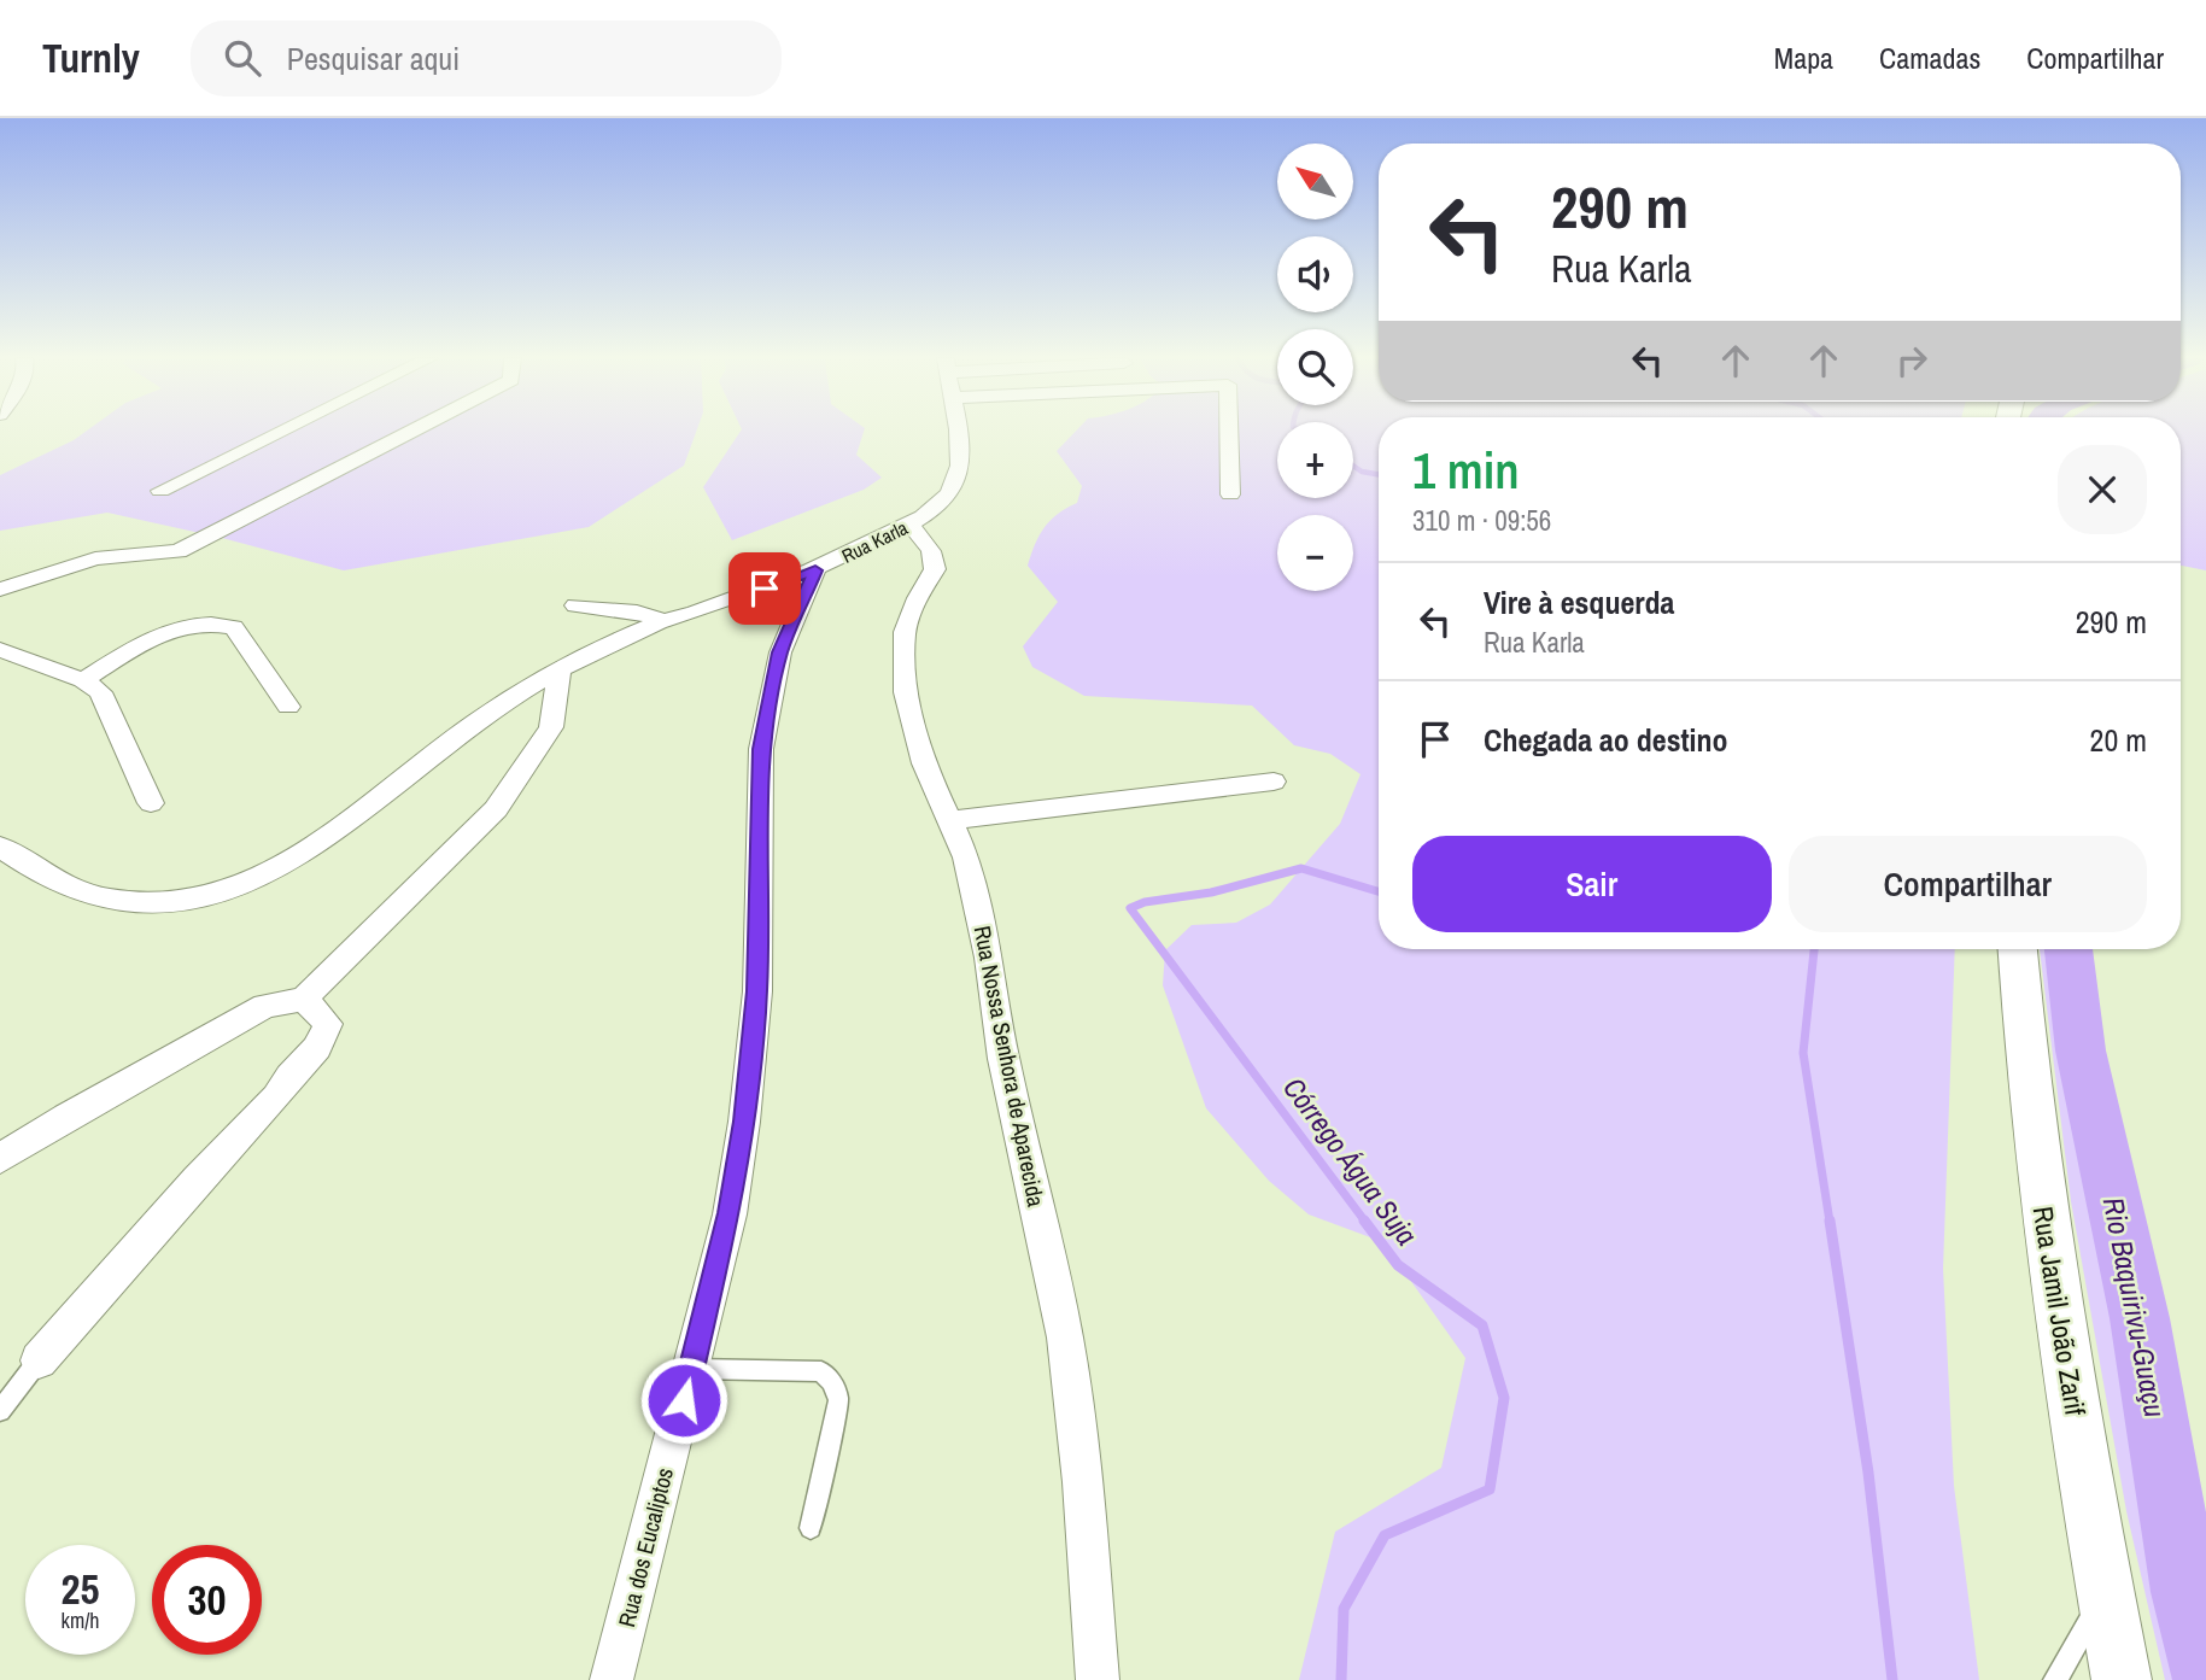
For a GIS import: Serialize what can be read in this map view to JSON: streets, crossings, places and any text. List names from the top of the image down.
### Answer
{
  "streets": {
    "main road": ["Rua Jamil João Zarif"],
    "street": ["Rua Karla", "Rua Nossa Senhora de Aparecida", "Rua dos Eucaliptos"]
  },
  "crossings": [
    ["Rua Karla", "Rua Nossa Senhora de Aparecida"],
    ["Rua Karla", "Rua dos Eucaliptos"]
  ],
  "water": ["Córrego Água Suja", "Rio Baquirivu-Guaçu"],
  "north": "top left",
  "page": {
    "header": "Turnly",
    "search": "Pesquisar aqui",
    "nav": ["Mapa", "Camadas", "Compartilhar"],
    "map_buttons": ["+", "−"],
    "turn": ["290 m", "Rua Karla"],
    "heading": ["1 min", "310 m · 09:56"],
    "list": [
      {
        "name": "Vire à esquerda",
        "note": "Rua Karla",
        "value": "290 m"
      },
      {
        "name": "Chegada ao destino",
        "value": "20 m"
      }
    ],
    "buttons": ["Sair", "Compartilhar"],
    "speed": "25 km/h",
    "limit": "30"
  }
}
